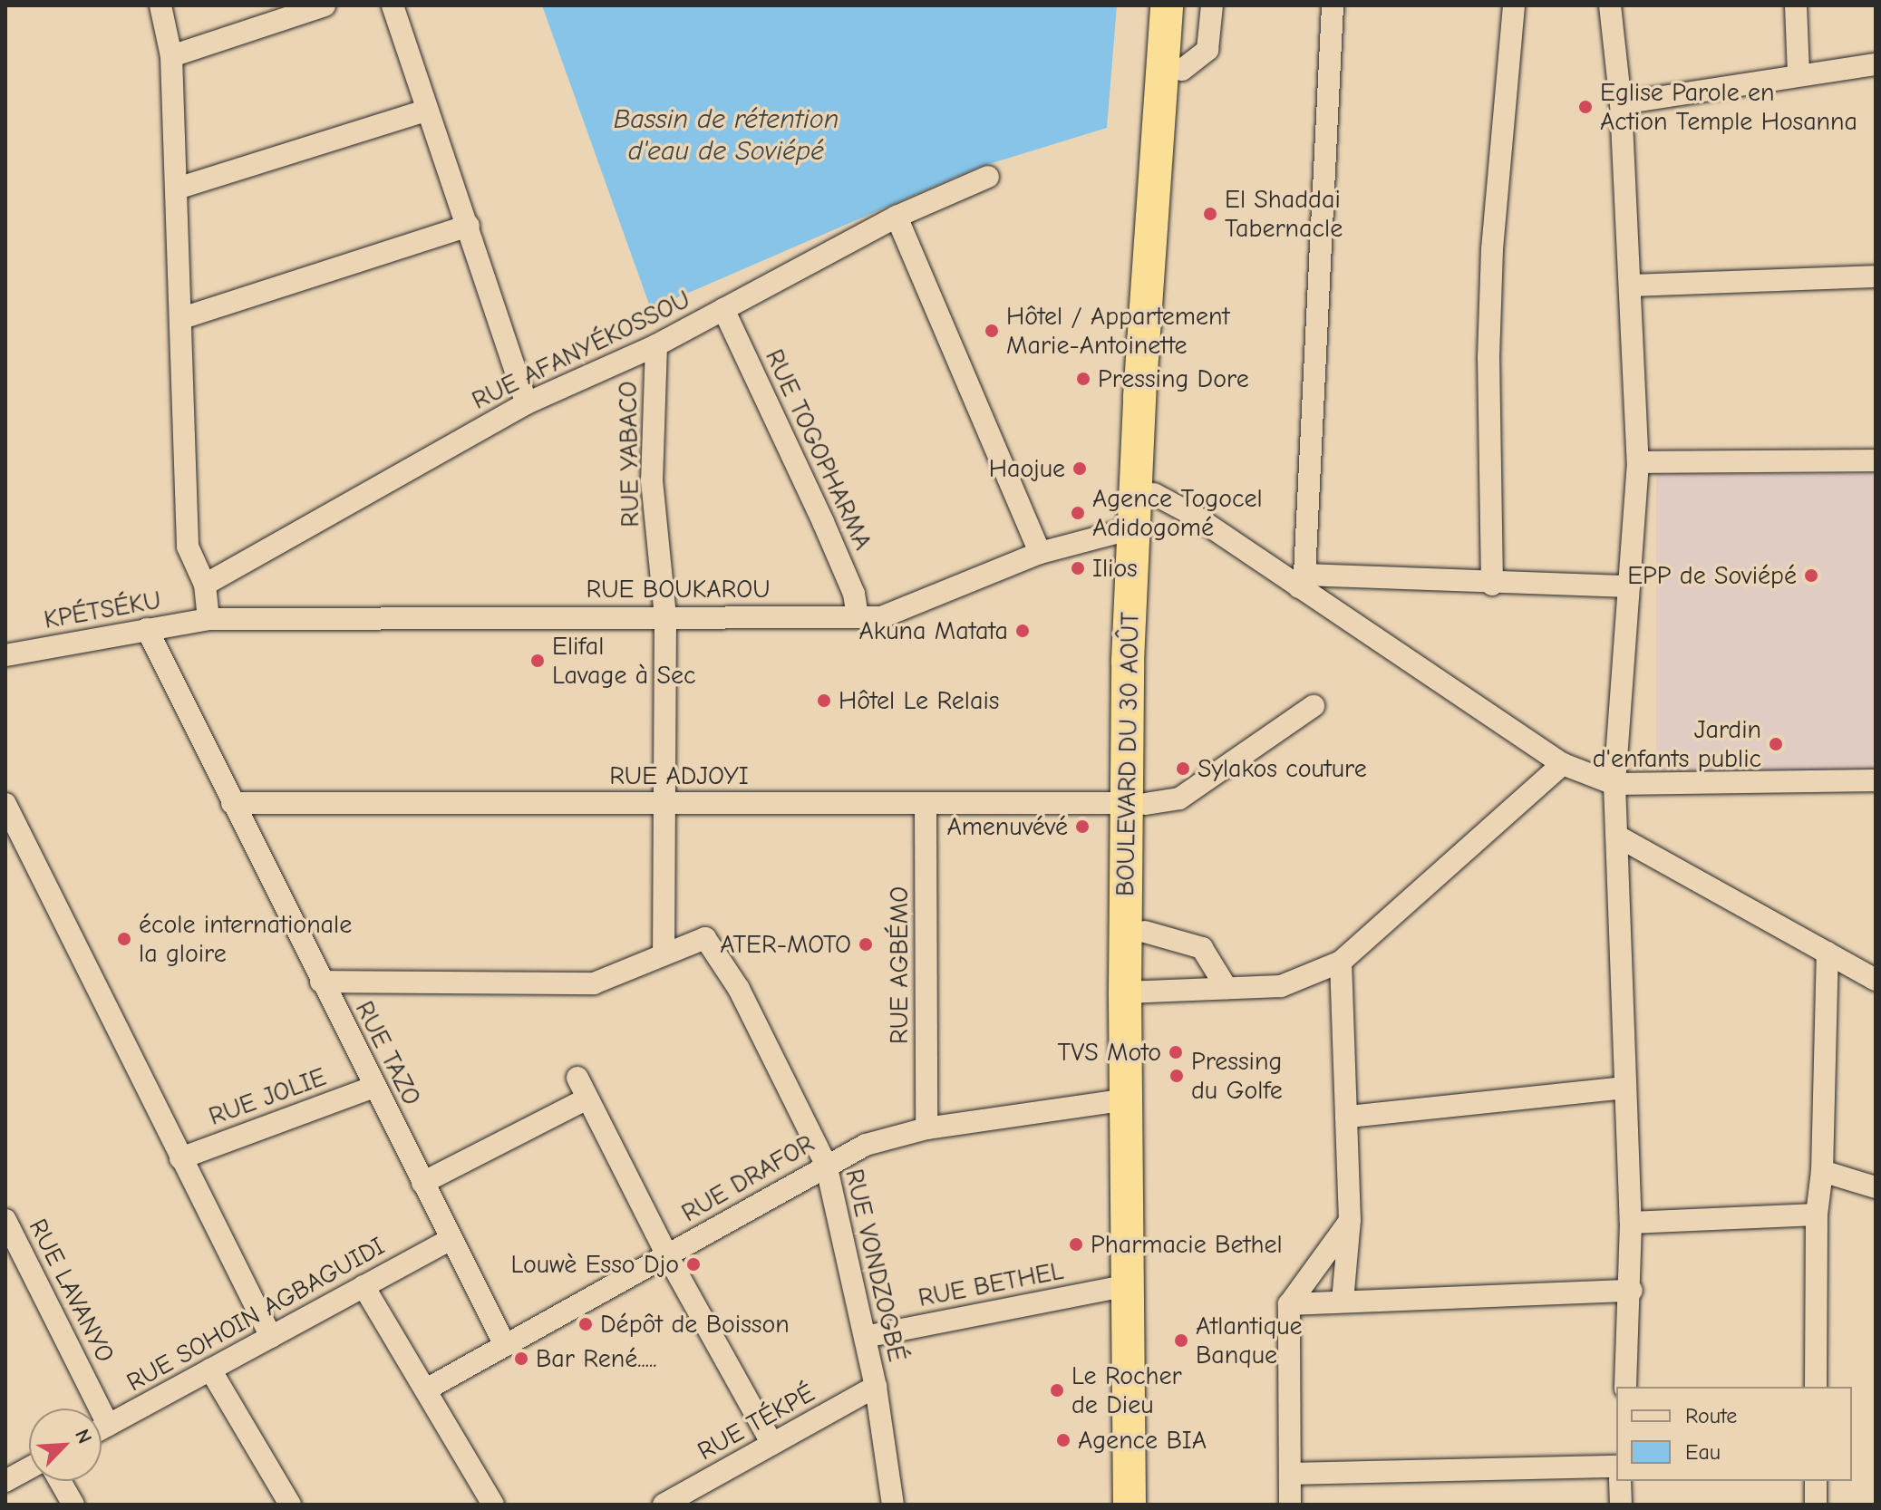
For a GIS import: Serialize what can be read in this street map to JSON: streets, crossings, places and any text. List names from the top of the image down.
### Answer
{
  "streets": {
    "highway": ["BOULEVARD DU 30 AOÛT"],
    "street": [
      "RUE AFANYÉKOSSOU",
      "RUE TOGOPHARMA",
      "RUE YABACO",
      "RUE BOUKAROU",
      "KPÉTSÉKU",
      "RUE ADJOYI",
      "RUE AGBÉMO",
      "RUE TAZO",
      "RUE JOLIE",
      "RUE DRAFOR",
      "RUE VONDZOGBÉ",
      "RUE BETHEL",
      "RUE LAVANYO",
      "RUE SOHOIN AGBAGUIDI",
      "RUE TÉKPÉ"
    ]
  },
  "crossings": [
    ["RUE AFANYÉKOSSOU", "RUE TOGOPHARMA"],
    ["RUE AFANYÉKOSSOU", "RUE YABACO"],
    ["RUE TOGOPHARMA", "RUE BOUKAROU"],
    ["RUE YABACO", "RUE BOUKAROU"],
    ["RUE YABACO", "RUE ADJOYI"],
    ["RUE YABACO", "RUE VONDZOGBÉ"],
    ["RUE BOUKAROU", "KPÉTSÉKU"],
    ["RUE BOUKAROU", "BOULEVARD DU 30 AOÛT"],
    ["KPÉTSÉKU", "RUE TAZO"],
    ["BOULEVARD DU 30 AOÛT", "RUE ADJOYI"],
    ["BOULEVARD DU 30 AOÛT", "RUE DRAFOR"],
    ["BOULEVARD DU 30 AOÛT", "RUE BETHEL"],
    ["RUE ADJOYI", "RUE AGBÉMO"],
    ["RUE ADJOYI", "RUE TAZO"],
    ["RUE AGBÉMO", "RUE DRAFOR"],
    ["RUE TAZO", "RUE JOLIE"],
    ["RUE TAZO", "RUE DRAFOR"],
    ["RUE TAZO", "RUE SOHOIN AGBAGUIDI"],
    ["RUE DRAFOR", "RUE VONDZOGBÉ"],
    ["RUE VONDZOGBÉ", "RUE BETHEL"],
    ["RUE VONDZOGBÉ", "RUE TÉKPÉ"],
    ["RUE LAVANYO", "RUE SOHOIN AGBAGUIDI"]
  ],
  "water": ["Bassin de rétention d'eau de Soviépé"],
  "places": [
    "Eglise Parole en Action Temple Hosanna",
    "El Shaddai Tabernacle",
    "Hôtel / Appartement Marie-Antoinette",
    "Pressing Dore",
    "Haojue",
    "Agence Togocel Adidogomé",
    "Ilios",
    "EPP de Soviépé",
    "Akuna Matata",
    "Elifal Lavage à Sec",
    "Hôtel Le Relais",
    "Jardin d'enfants public",
    "Sylakos couture",
    "Amenuvévé",
    "école internationale la gloire",
    "ATER-MOTO",
    "TVS Moto",
    "Pressing du Golfe",
    "Pharmacie Bethel",
    "Louwè Esso Djo",
    "Dépôt de Boisson",
    "Atlantique Banque",
    "Bar René.....",
    "Le Rocher de Dieu",
    "Agence BIA"
  ],
  "legend": ["Route", "Eau"],
  "north": "top right"
}
